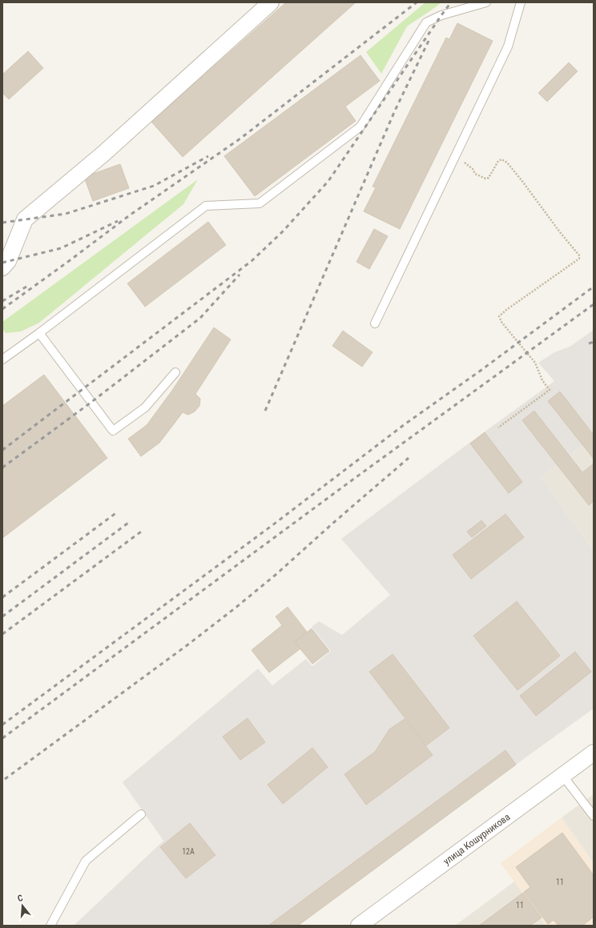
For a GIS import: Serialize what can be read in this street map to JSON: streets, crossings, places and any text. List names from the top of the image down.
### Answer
{
  "streets": {
    "street": ["улица Кошурникова"]
  },
  "house_numbers": ["12А", "11", "11"],
  "north": "top"
}
